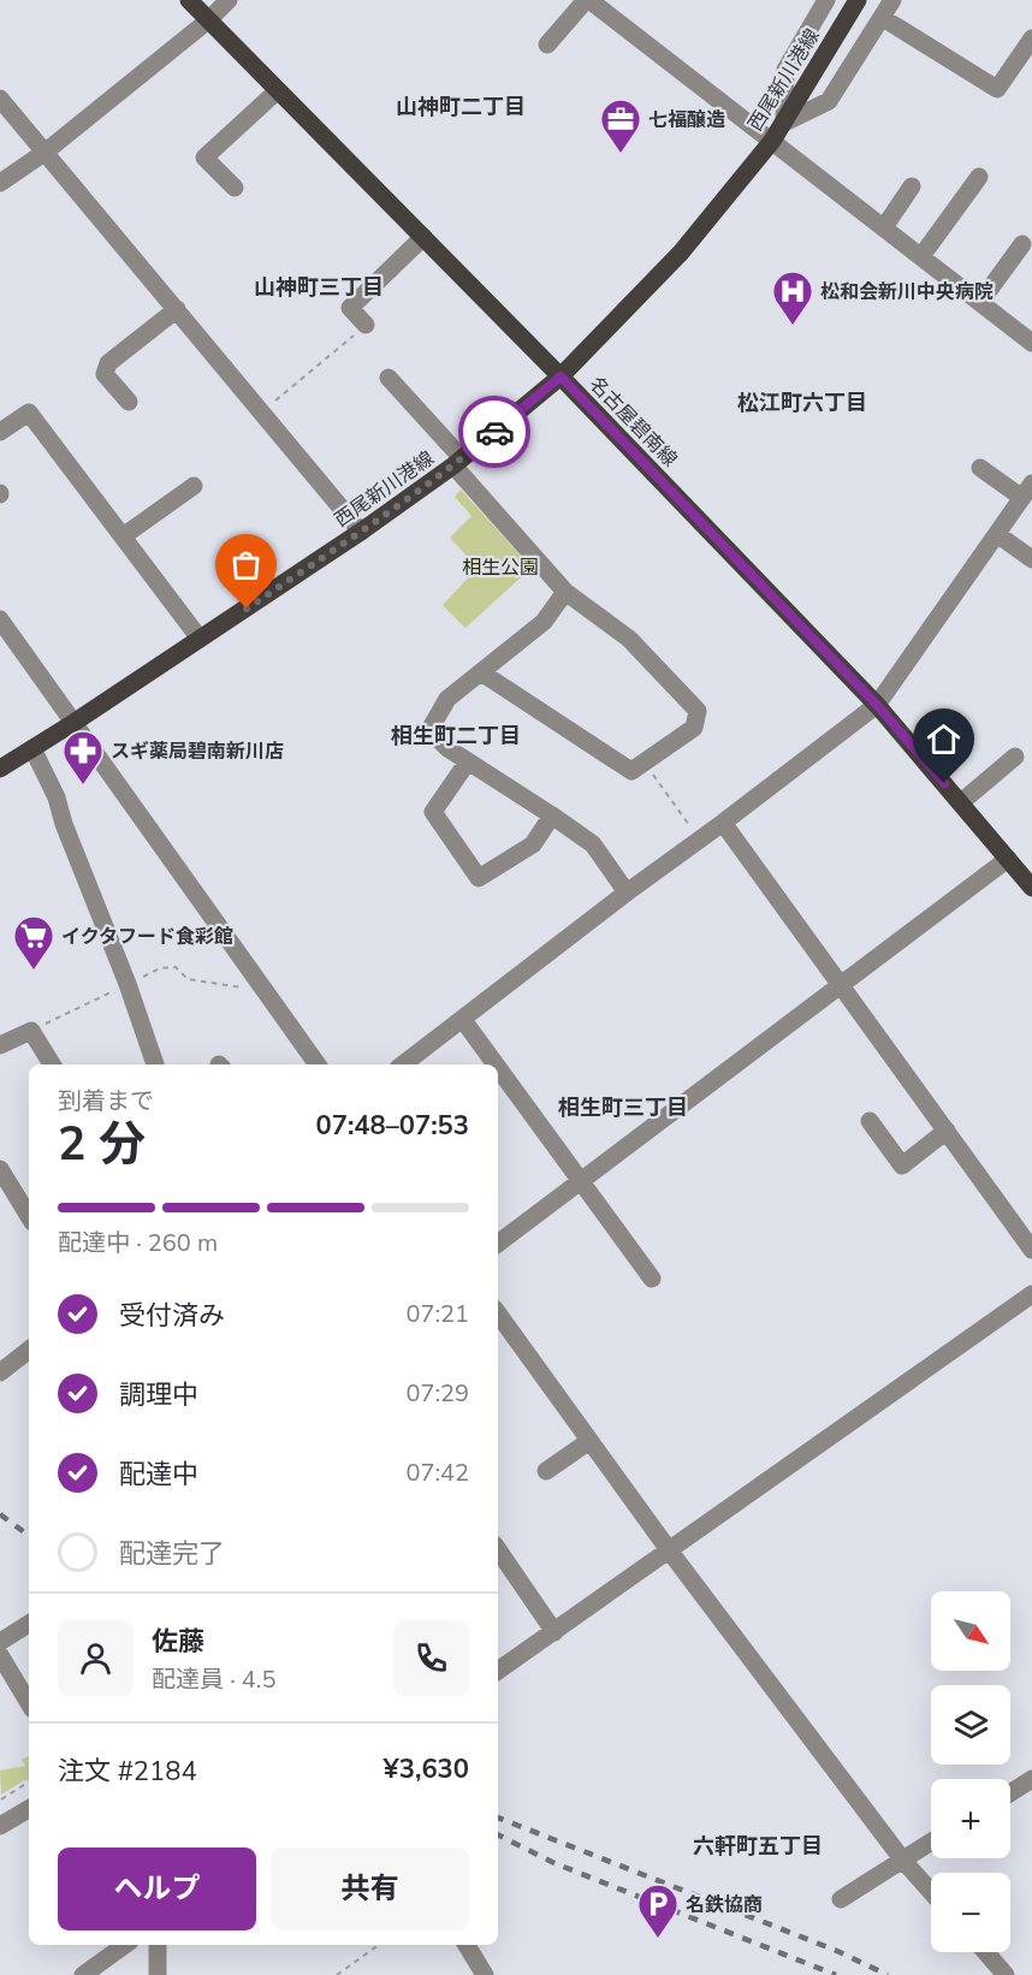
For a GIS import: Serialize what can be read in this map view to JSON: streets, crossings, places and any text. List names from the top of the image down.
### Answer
{
  "streets": {
    "main road": ["西尾新川港線", "名古屋碧南線"]
  },
  "crossings": [
    ["西尾新川港線", "名古屋碧南線"]
  ],
  "districts": [
    "山神町二丁目",
    "山神町三丁目",
    "松江町六丁目",
    "相生町二丁目",
    "相生町三丁目",
    "六軒町五丁目"
  ],
  "parks": ["相生公園"],
  "places": {
    "office": ["七福醸造"],
    "hospital": ["松和会新川中央病院"],
    "pharmacy": ["スギ薬局碧南新川店"],
    "supermarket": ["イクタフード食彩館"],
    "parking": ["名鉄協商"]
  },
  "north": "bottom right",
  "page": {
    "heading": ["2 分", "到着まで", "07:48–07:53"],
    "panel": [
      "佐藤",
      "配達員 · 4.5",
      "注文 #2184",
      "¥3,630"
    ],
    "bar": "配達中 · 260 m",
    "list": [
      ["受付済み", "07:21"],
      ["調理中", "07:29"],
      ["配達中", "07:42"],
      "配達完了"
    ],
    "map_buttons": ["+", "−"],
    "buttons": ["ヘルプ", "共有"]
  }
}
